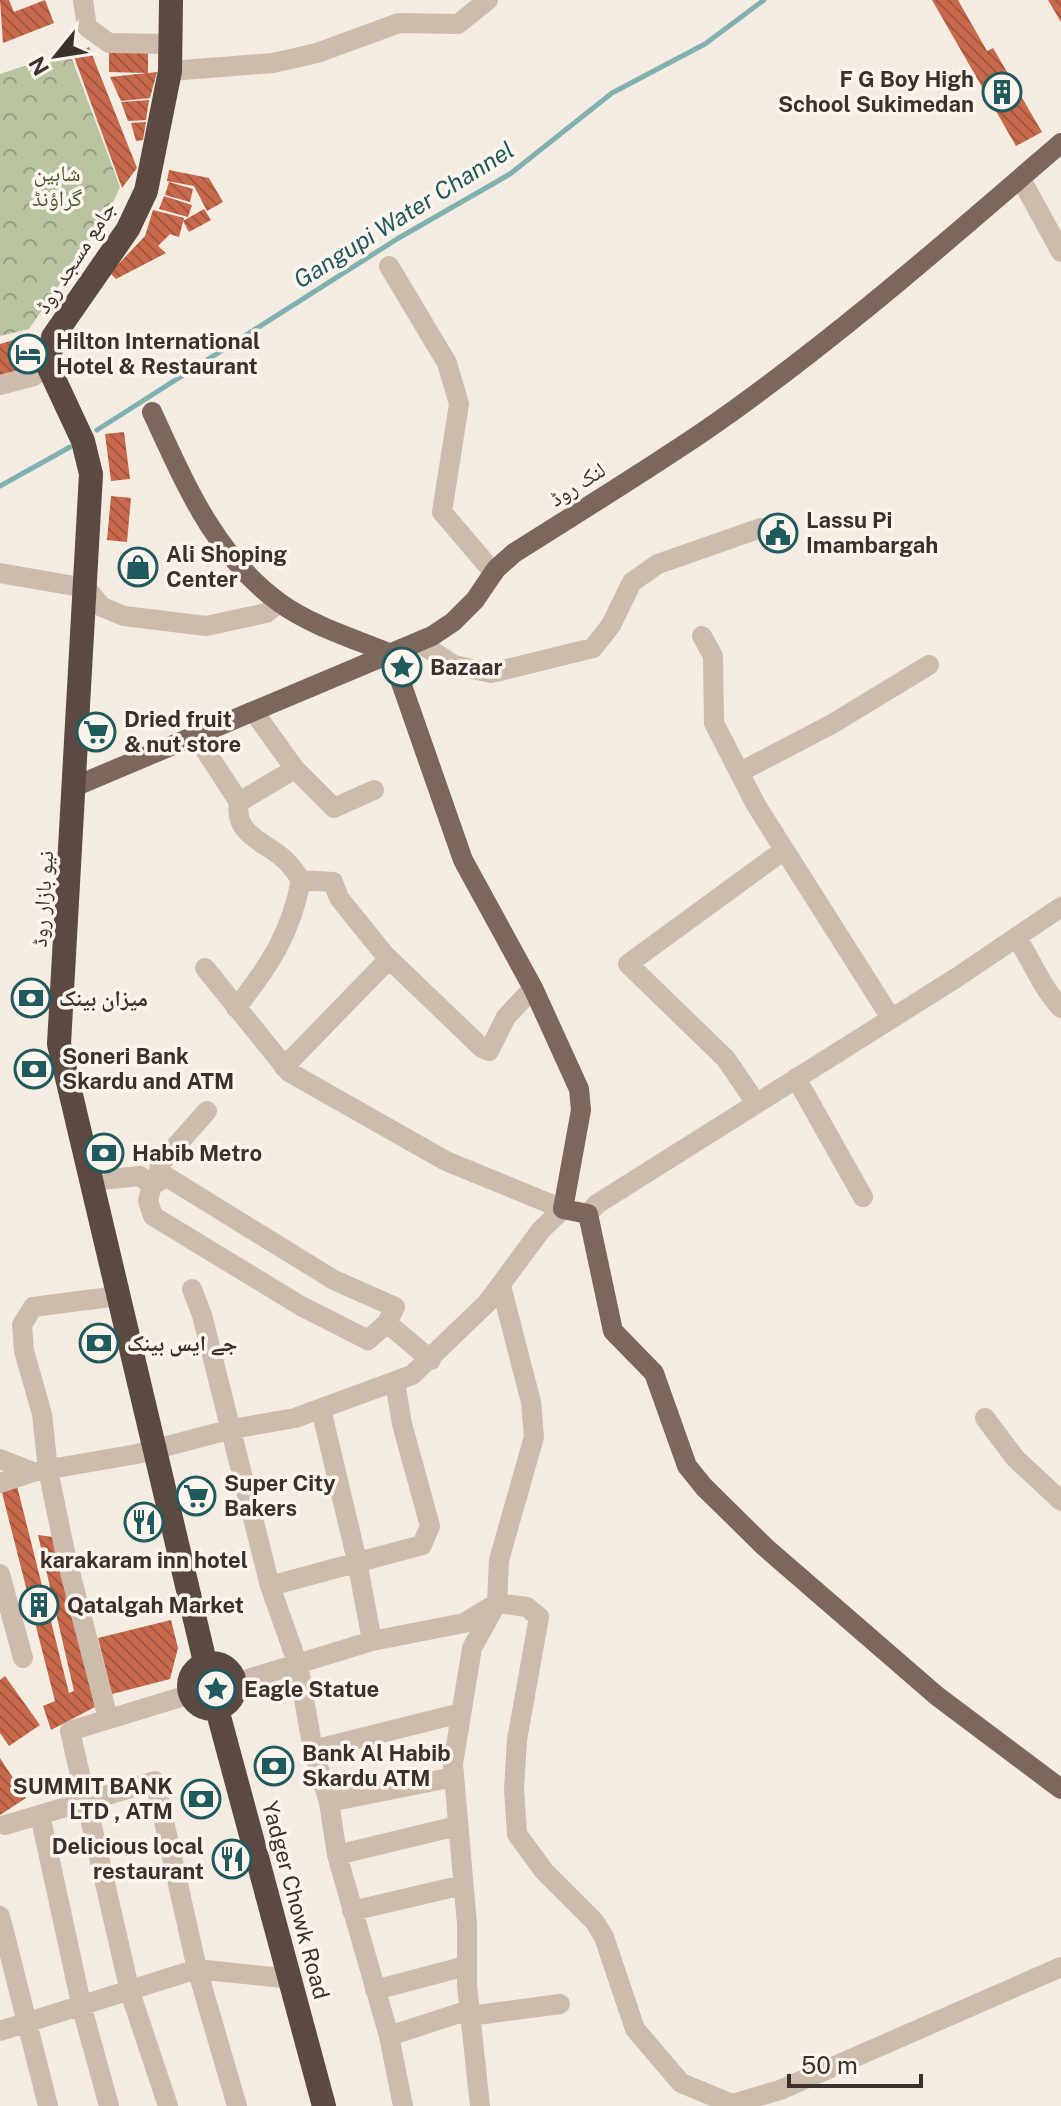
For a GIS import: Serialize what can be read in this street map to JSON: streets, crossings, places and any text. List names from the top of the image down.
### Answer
{
  "streets": {
    "highway": ["جامع مسجد روڈ", "نیو بازار روڈ", "Yadger Chowk Road"],
    "main road": ["لنک روڈ"]
  },
  "crossings": [
    ["جامع مسجد روڈ", "نیو بازار روڈ"],
    ["لنک روڈ", "نیو بازار روڈ"]
  ],
  "water": ["Gangupi Water Channel"],
  "parks": ["شاہین گراؤنڈ"],
  "places": {
    "building": ["F G Boy High School Sukimedan", "Qatalgah Market"],
    "hotel": ["Hilton International Hotel & Restaurant"],
    "public building": ["Lassu Pi Imambargah"],
    "shop": ["Ali Shoping Center"],
    "place": ["Bazaar", "Eagle Statue"],
    "supermarket": ["Dried fruit & nut store", "Super City Bakers"],
    "bank": [
      "میزان بینک",
      "Soneri Bank Skardu and ATM",
      "Habib Metro",
      "جے ایس بینک",
      "Bank Al Habib Skardu ATM",
      "SUMMIT BANK LTD , ATM"
    ],
    "restaurant": ["karakaram inn hotel", "Delicious local restaurant"]
  },
  "scale_bar": "50 m",
  "north": "bottom left"
}
